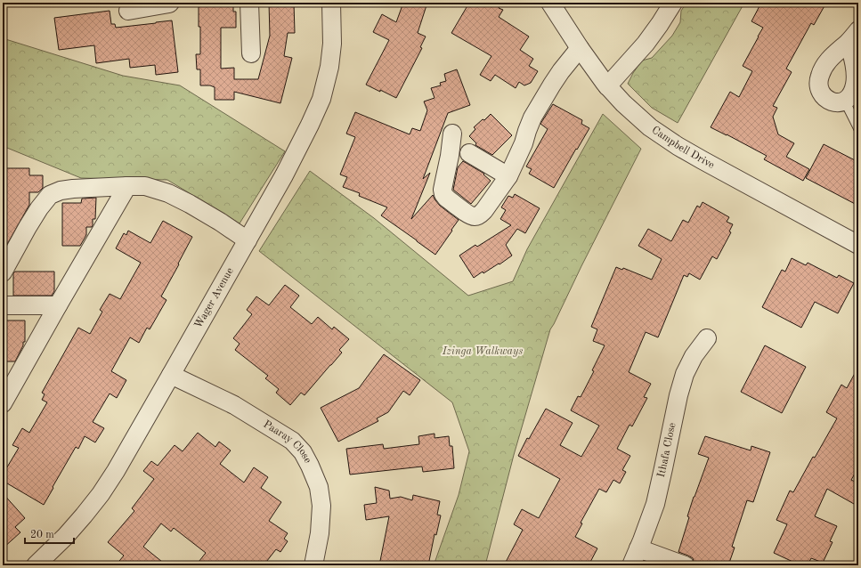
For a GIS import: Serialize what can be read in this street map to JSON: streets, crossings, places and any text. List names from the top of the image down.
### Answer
{
  "streets": {
    "street": [
      "Campbell Drive",
      "Wager Avenue",
      "Paaray Close",
      "Ithafa Close"
    ]
  },
  "crossings": [
    ["Wager Avenue", "Paaray Close"]
  ],
  "parks": ["Izinga Walkways"],
  "scale_bar": "20 m"
}
